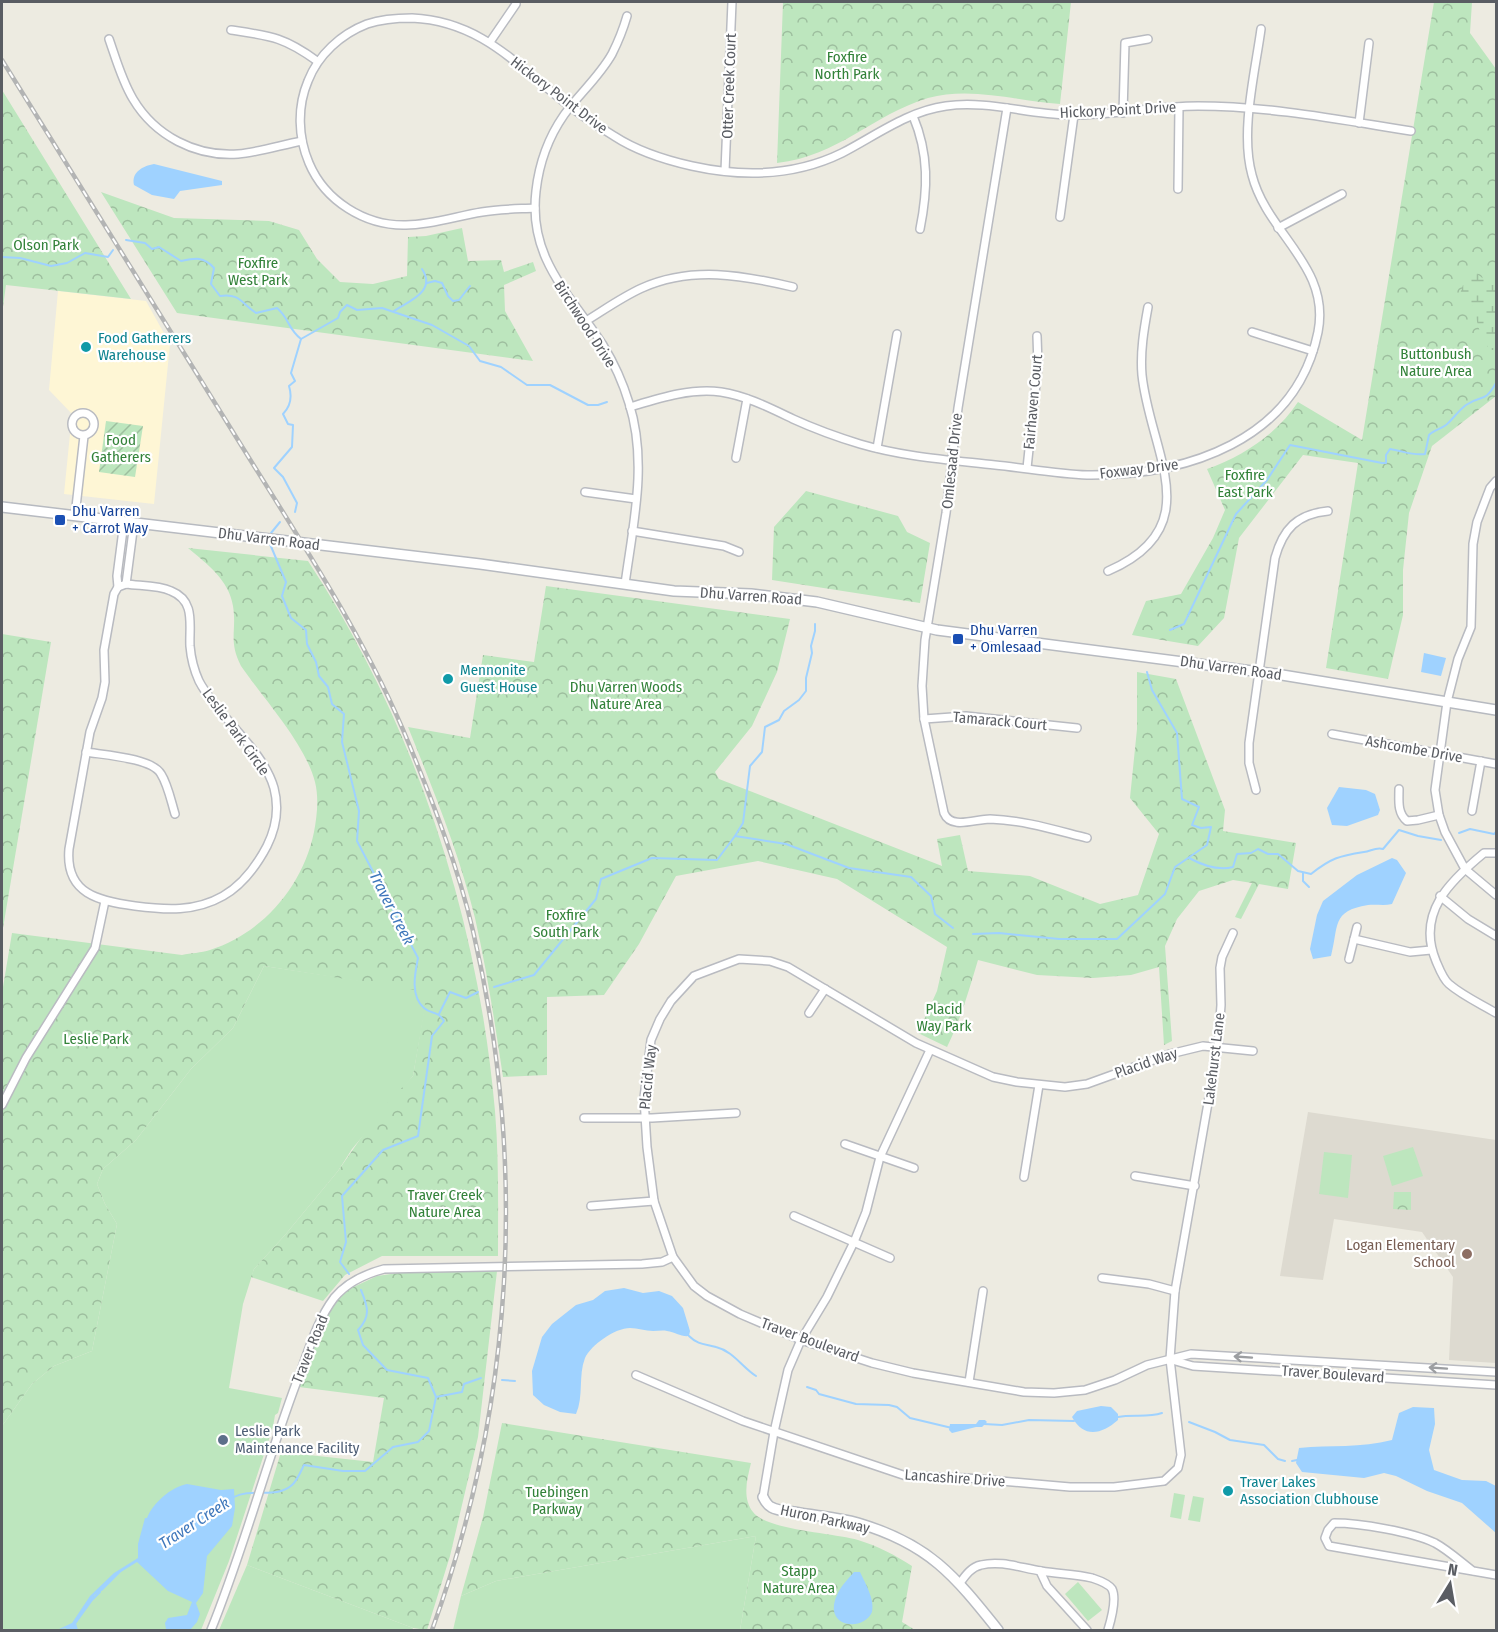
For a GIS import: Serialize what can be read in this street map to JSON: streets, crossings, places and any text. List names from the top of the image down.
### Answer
{
  "streets": {
    "main road": ["Dhu Varren Road", "Huron Parkway"],
    "street": [
      "Otter Creek Court",
      "Hickory Point Drive",
      "Birchwood Drive",
      "Fairhaven Court",
      "Omlesaad Drive",
      "Foxway Drive",
      "Tamarack Court",
      "Leslie Park Circle",
      "Ashcombe Drive",
      "Lakehurst Lane",
      "Placid Way",
      "Traver Boulevard",
      "Traver Road",
      "Lancashire Drive"
    ]
  },
  "crossings": [
    ["Otter Creek Court", "Hickory Point Drive"],
    ["Hickory Point Drive", "Birchwood Drive"],
    ["Hickory Point Drive", "Omlesaad Drive"],
    ["Hickory Point Drive", "Foxway Drive"],
    ["Birchwood Drive", "Foxway Drive"],
    ["Birchwood Drive", "Dhu Varren Road"],
    ["Fairhaven Court", "Foxway Drive"],
    ["Omlesaad Drive", "Foxway Drive"],
    ["Omlesaad Drive", "Dhu Varren Road"],
    ["Omlesaad Drive", "Tamarack Court"],
    ["Dhu Varren Road", "Leslie Park Circle"],
    ["Lakehurst Lane", "Placid Way"],
    ["Lakehurst Lane", "Traver Boulevard"],
    ["Lakehurst Lane", "Lancashire Drive"],
    ["Placid Way", "Traver Boulevard"],
    ["Placid Way", "Traver Road"],
    ["Traver Boulevard", "Traver Road"],
    ["Traver Boulevard", "Lancashire Drive"]
  ],
  "water": ["Traver Creek"],
  "parks": [
    "Foxfire North Park",
    "Olson Park",
    "Foxfire West Park",
    "Buttonbush Nature Area",
    "Food Gatherers",
    "Foxfire East Park",
    "Dhu Varren Woods Nature Area",
    "Foxfire South Park",
    "Placid Way Park",
    "Leslie Park",
    "Traver Creek Nature Area",
    "Tuebingen Parkway",
    "Stapp Nature Area"
  ],
  "places": {
    "other": [
      "Food Gatherers Warehouse",
      "Mennonite Guest House",
      "Logan Elementary School",
      "Leslie Park Maintenance Facility",
      "Traver Lakes Association Clubhouse"
    ],
    "transit": ["Dhu Varren + Carrot Way", "Dhu Varren + Omlesaad"]
  },
  "north": "top"
}
